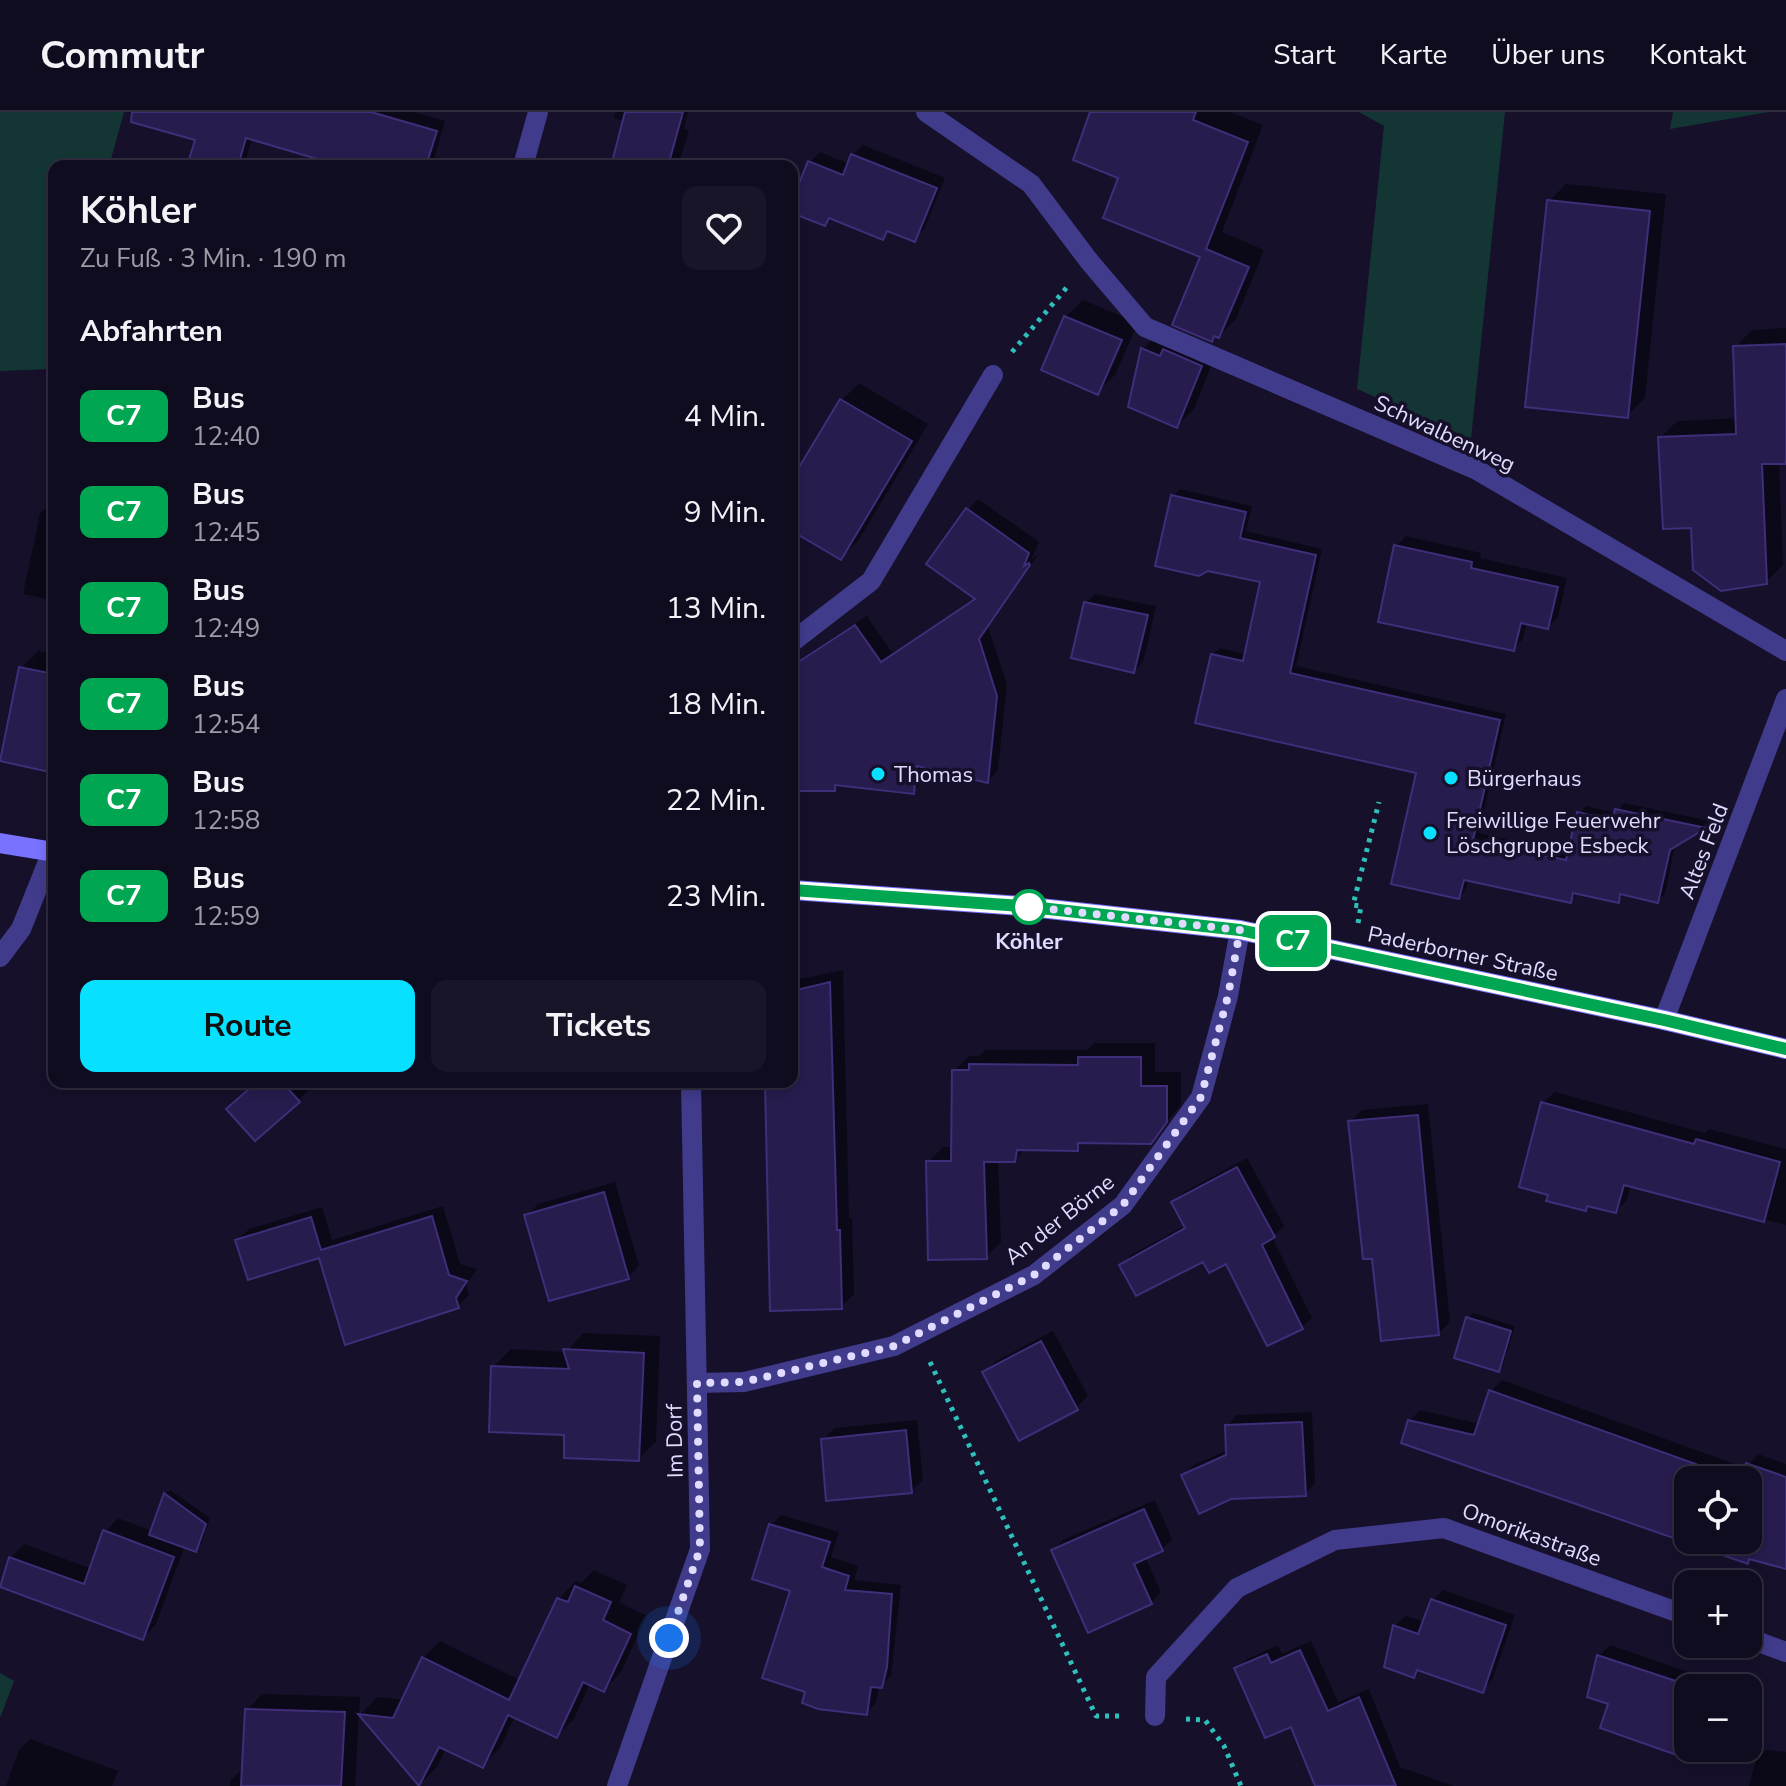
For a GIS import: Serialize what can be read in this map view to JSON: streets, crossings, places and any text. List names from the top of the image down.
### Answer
{
  "streets": {
    "main road": ["Paderborner Straße"],
    "street": [
      "Schwalbenweg",
      "Altes Feld",
      "An der Börne",
      "Im Dorf",
      "Omorikastraße"
    ]
  },
  "crossings": [
    ["Altes Feld", "Paderborner Straße"],
    ["Paderborner Straße", "An der Börne"],
    ["An der Börne", "Im Dorf"]
  ],
  "places": [
    "Thomas",
    "Bürgerhaus",
    "Freiwillige Feuerwehr Löschgruppe Esbeck",
    "Köhler"
  ],
  "lines": ["bus line C7"],
  "page": {
    "header": "Commutr",
    "nav": [
      "Start",
      "Karte",
      "Über uns",
      "Kontakt"
    ],
    "on_map": "C7",
    "heading": [
      ["Köhler", "Zu Fuß · 3 Min. · 190 m"],
      "Abfahrten"
    ],
    "list": [
      {
        "mark": "C7",
        "name": "Bus",
        "note": "12:40",
        "value": "4 Min."
      },
      {
        "mark": "C7",
        "name": "Bus",
        "note": "12:45",
        "value": "9 Min."
      },
      {
        "mark": "C7",
        "name": "Bus",
        "note": "12:49",
        "value": "13 Min."
      },
      {
        "mark": "C7",
        "name": "Bus",
        "note": "12:54",
        "value": "18 Min."
      },
      {
        "mark": "C7",
        "name": "Bus",
        "note": "12:58",
        "value": "22 Min."
      },
      {
        "mark": "C7",
        "name": "Bus",
        "note": "12:59",
        "value": "23 Min."
      }
    ],
    "buttons": ["Route", "Tickets"],
    "map_buttons": ["+", "−"]
  }
}
